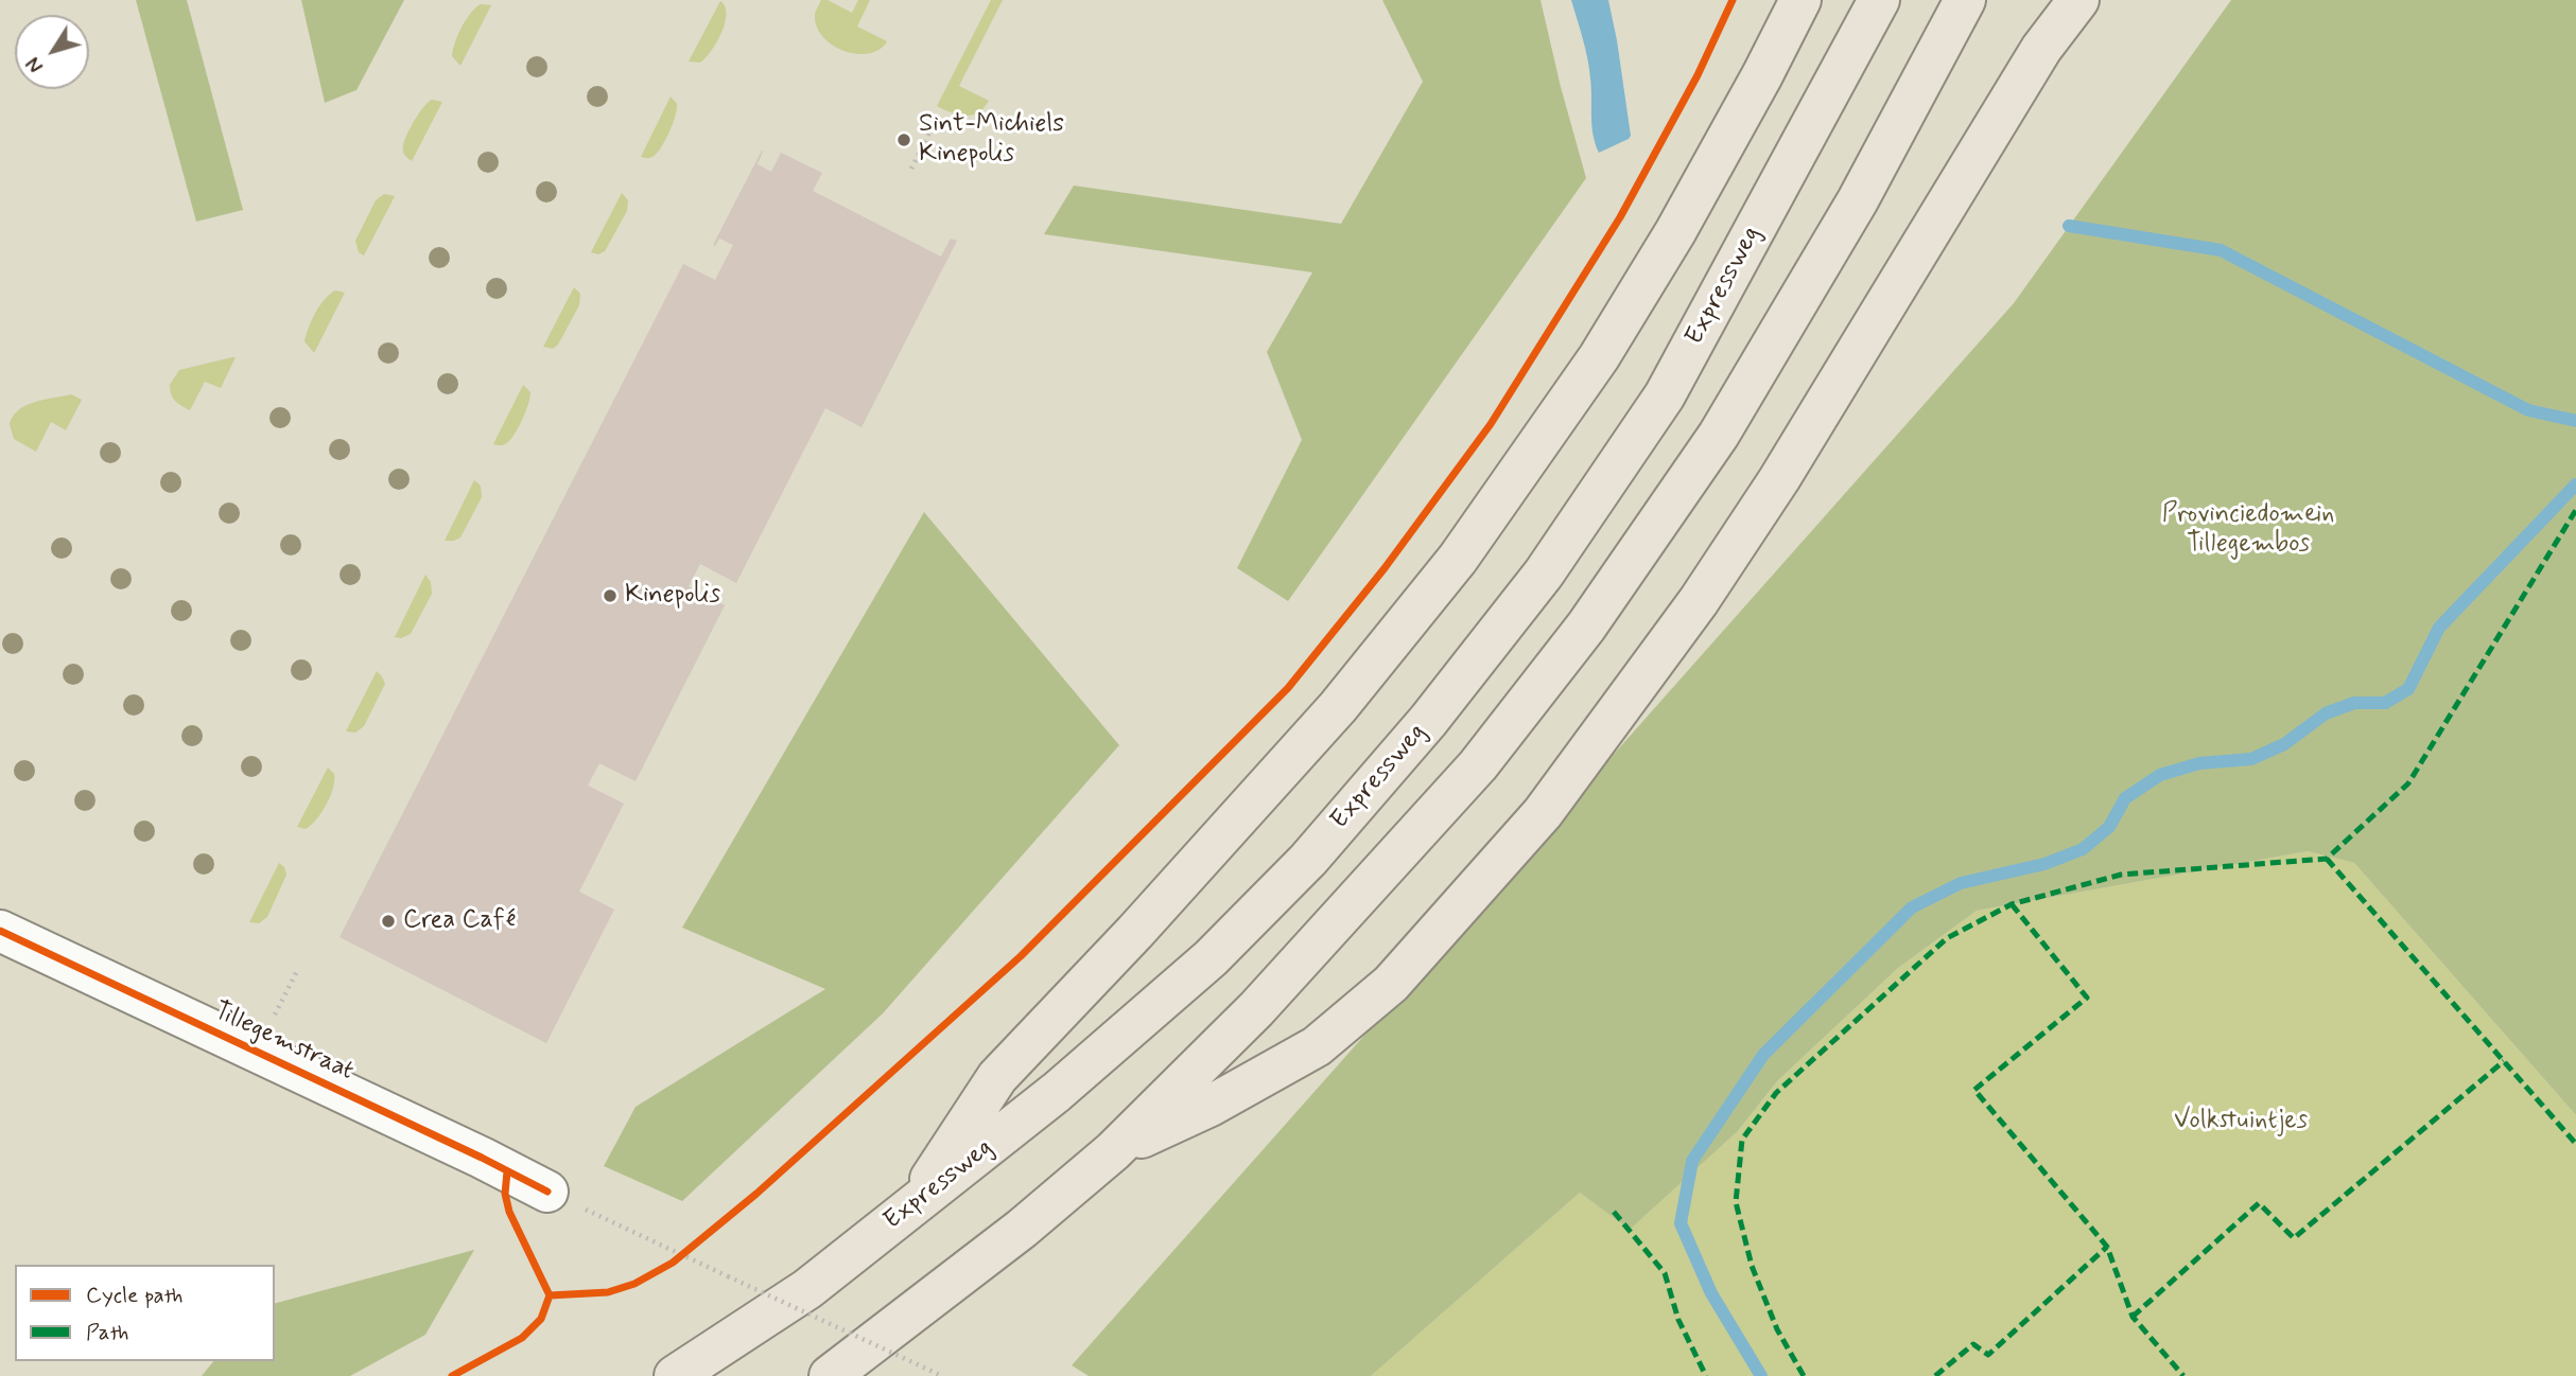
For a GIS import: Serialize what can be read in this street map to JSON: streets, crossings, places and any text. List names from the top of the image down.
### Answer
{
  "streets": {
    "highway": ["Expressweg"],
    "street": ["Tillegemstraat"]
  },
  "parks": ["Provinciedomein Tillegembos", "Volkstuintjes"],
  "places": ["Sint-Michiels Kinepolis", "Kinepolis", "Crea Café"],
  "legend": ["Cycle path", "Path"],
  "north": "bottom left"
}
